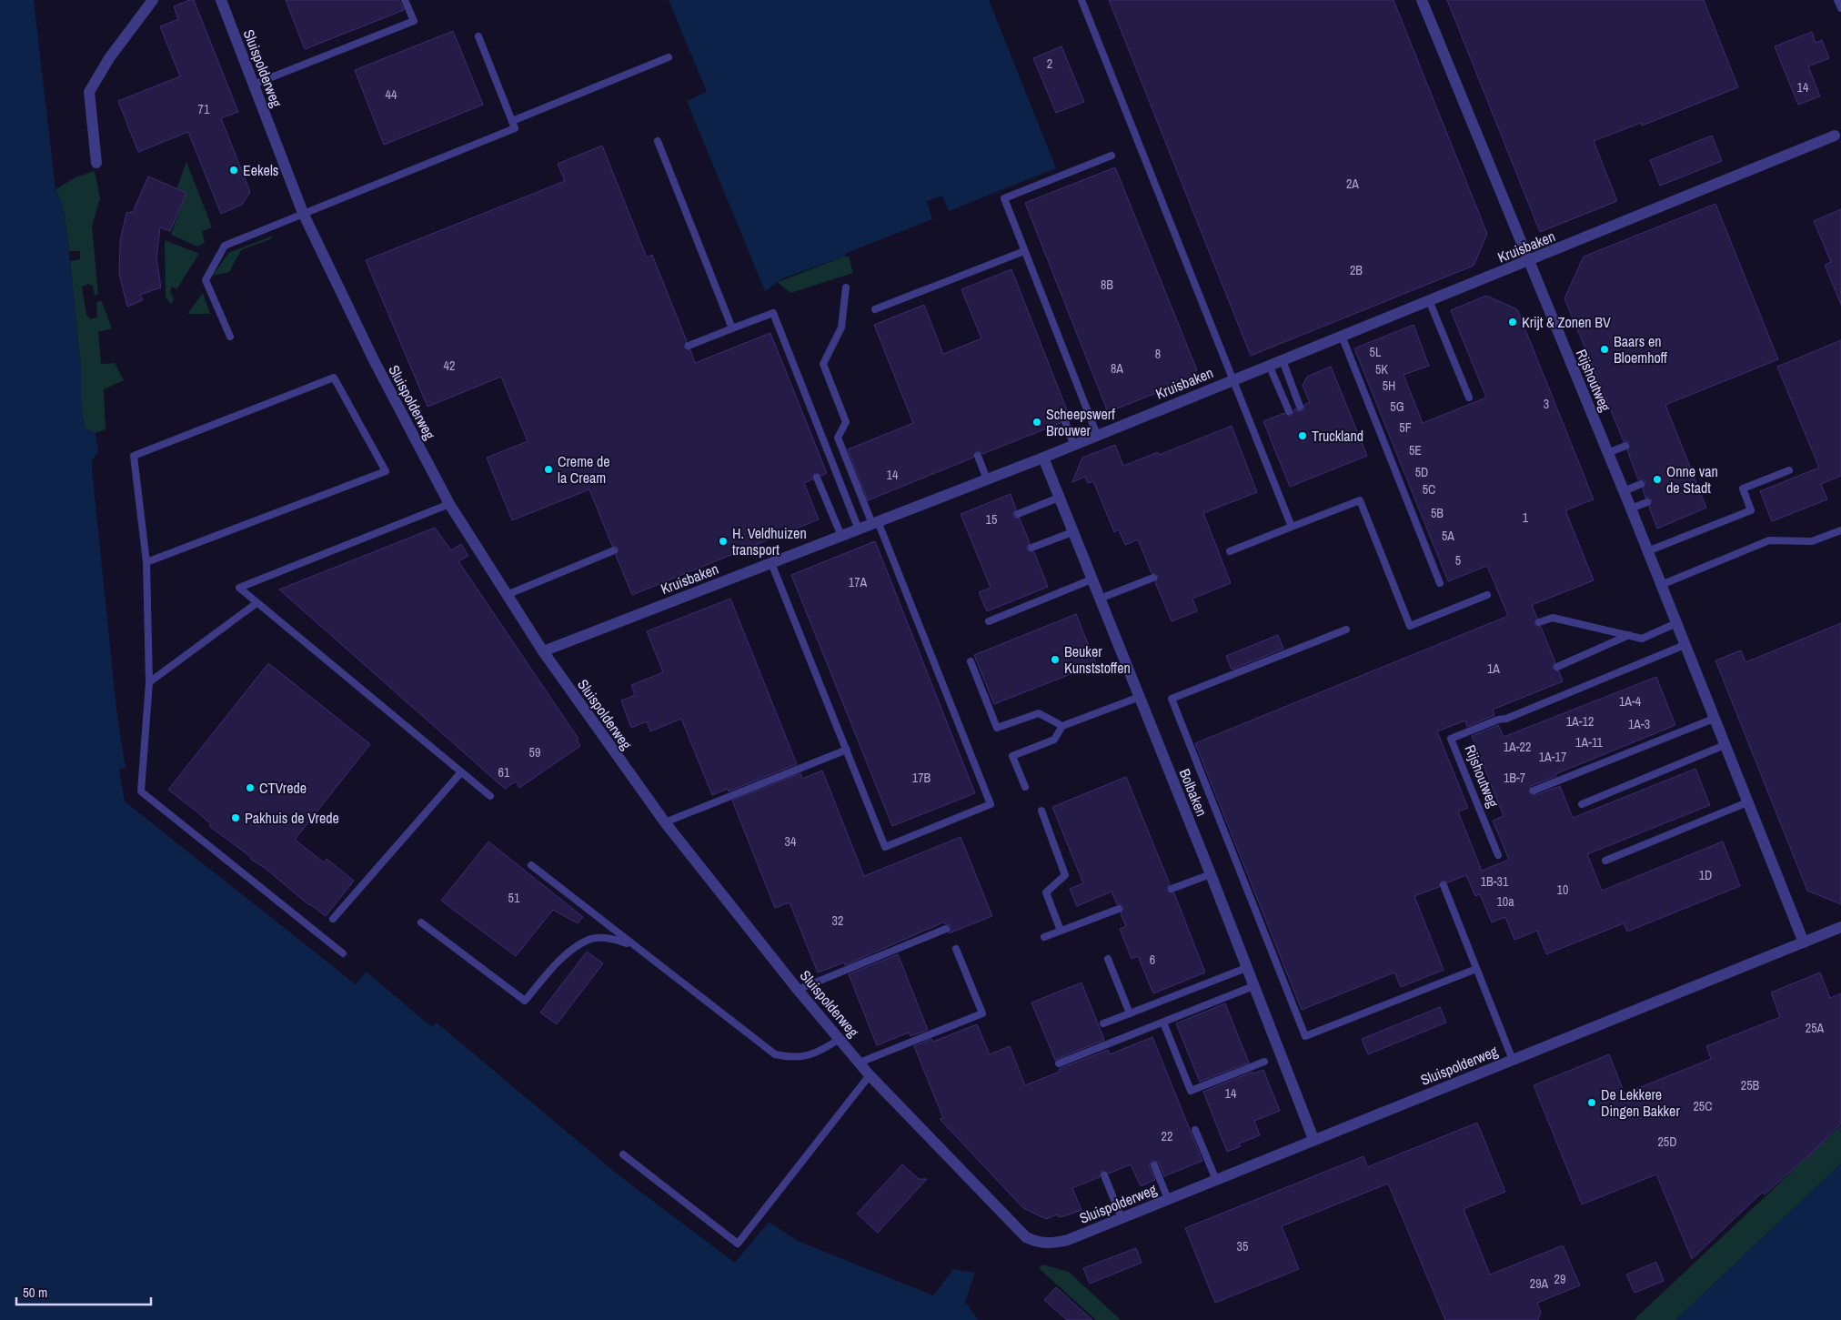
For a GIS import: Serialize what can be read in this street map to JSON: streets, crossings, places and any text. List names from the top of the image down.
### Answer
{
  "streets": {
    "street": [
      "Sluispolderweg",
      "Kruisbaken",
      "Rijshoutweg",
      "Bolbaken"
    ]
  },
  "crossings": [
    ["Sluispolderweg", "Kruisbaken"],
    ["Sluispolderweg", "Rijshoutweg"],
    ["Sluispolderweg", "Bolbaken"],
    ["Kruisbaken", "Rijshoutweg"],
    ["Kruisbaken", "Bolbaken"]
  ],
  "places": [
    "Eekels",
    "Krijt & Zonen BV",
    "Baars en Bloemhoff",
    "Scheepswerf Brouwer",
    "Truckland",
    "Creme de la Cream",
    "Onne van de Stadt",
    "H. Veldhuizen transport",
    "Beuker Kunststoffen",
    "CTVrede",
    "Pakhuis de Vrede",
    "De Lekkere Dingen Bakker"
  ],
  "house_numbers": [
    "2",
    "14",
    "44",
    "71",
    "2A",
    "2B",
    "8B",
    "5L",
    "8",
    "42",
    "8A",
    "5K",
    "5H",
    "3",
    "5G",
    "5F",
    "5E",
    "5D",
    "14",
    "5C",
    "5B",
    "1",
    "15",
    "5A",
    "5",
    "17A",
    "1A",
    "1A-4",
    "1A-12",
    "1A-3",
    "1A-11",
    "1A-22",
    "59",
    "1A-17",
    "61",
    "17B",
    "1B-7",
    "34",
    "1D",
    "1B-31",
    "10",
    "51",
    "10a",
    "32",
    "6",
    "25A",
    "25B",
    "14",
    "25C",
    "22",
    "25D",
    "35",
    "29",
    "29A"
  ],
  "scale_bar": "50 m"
}
